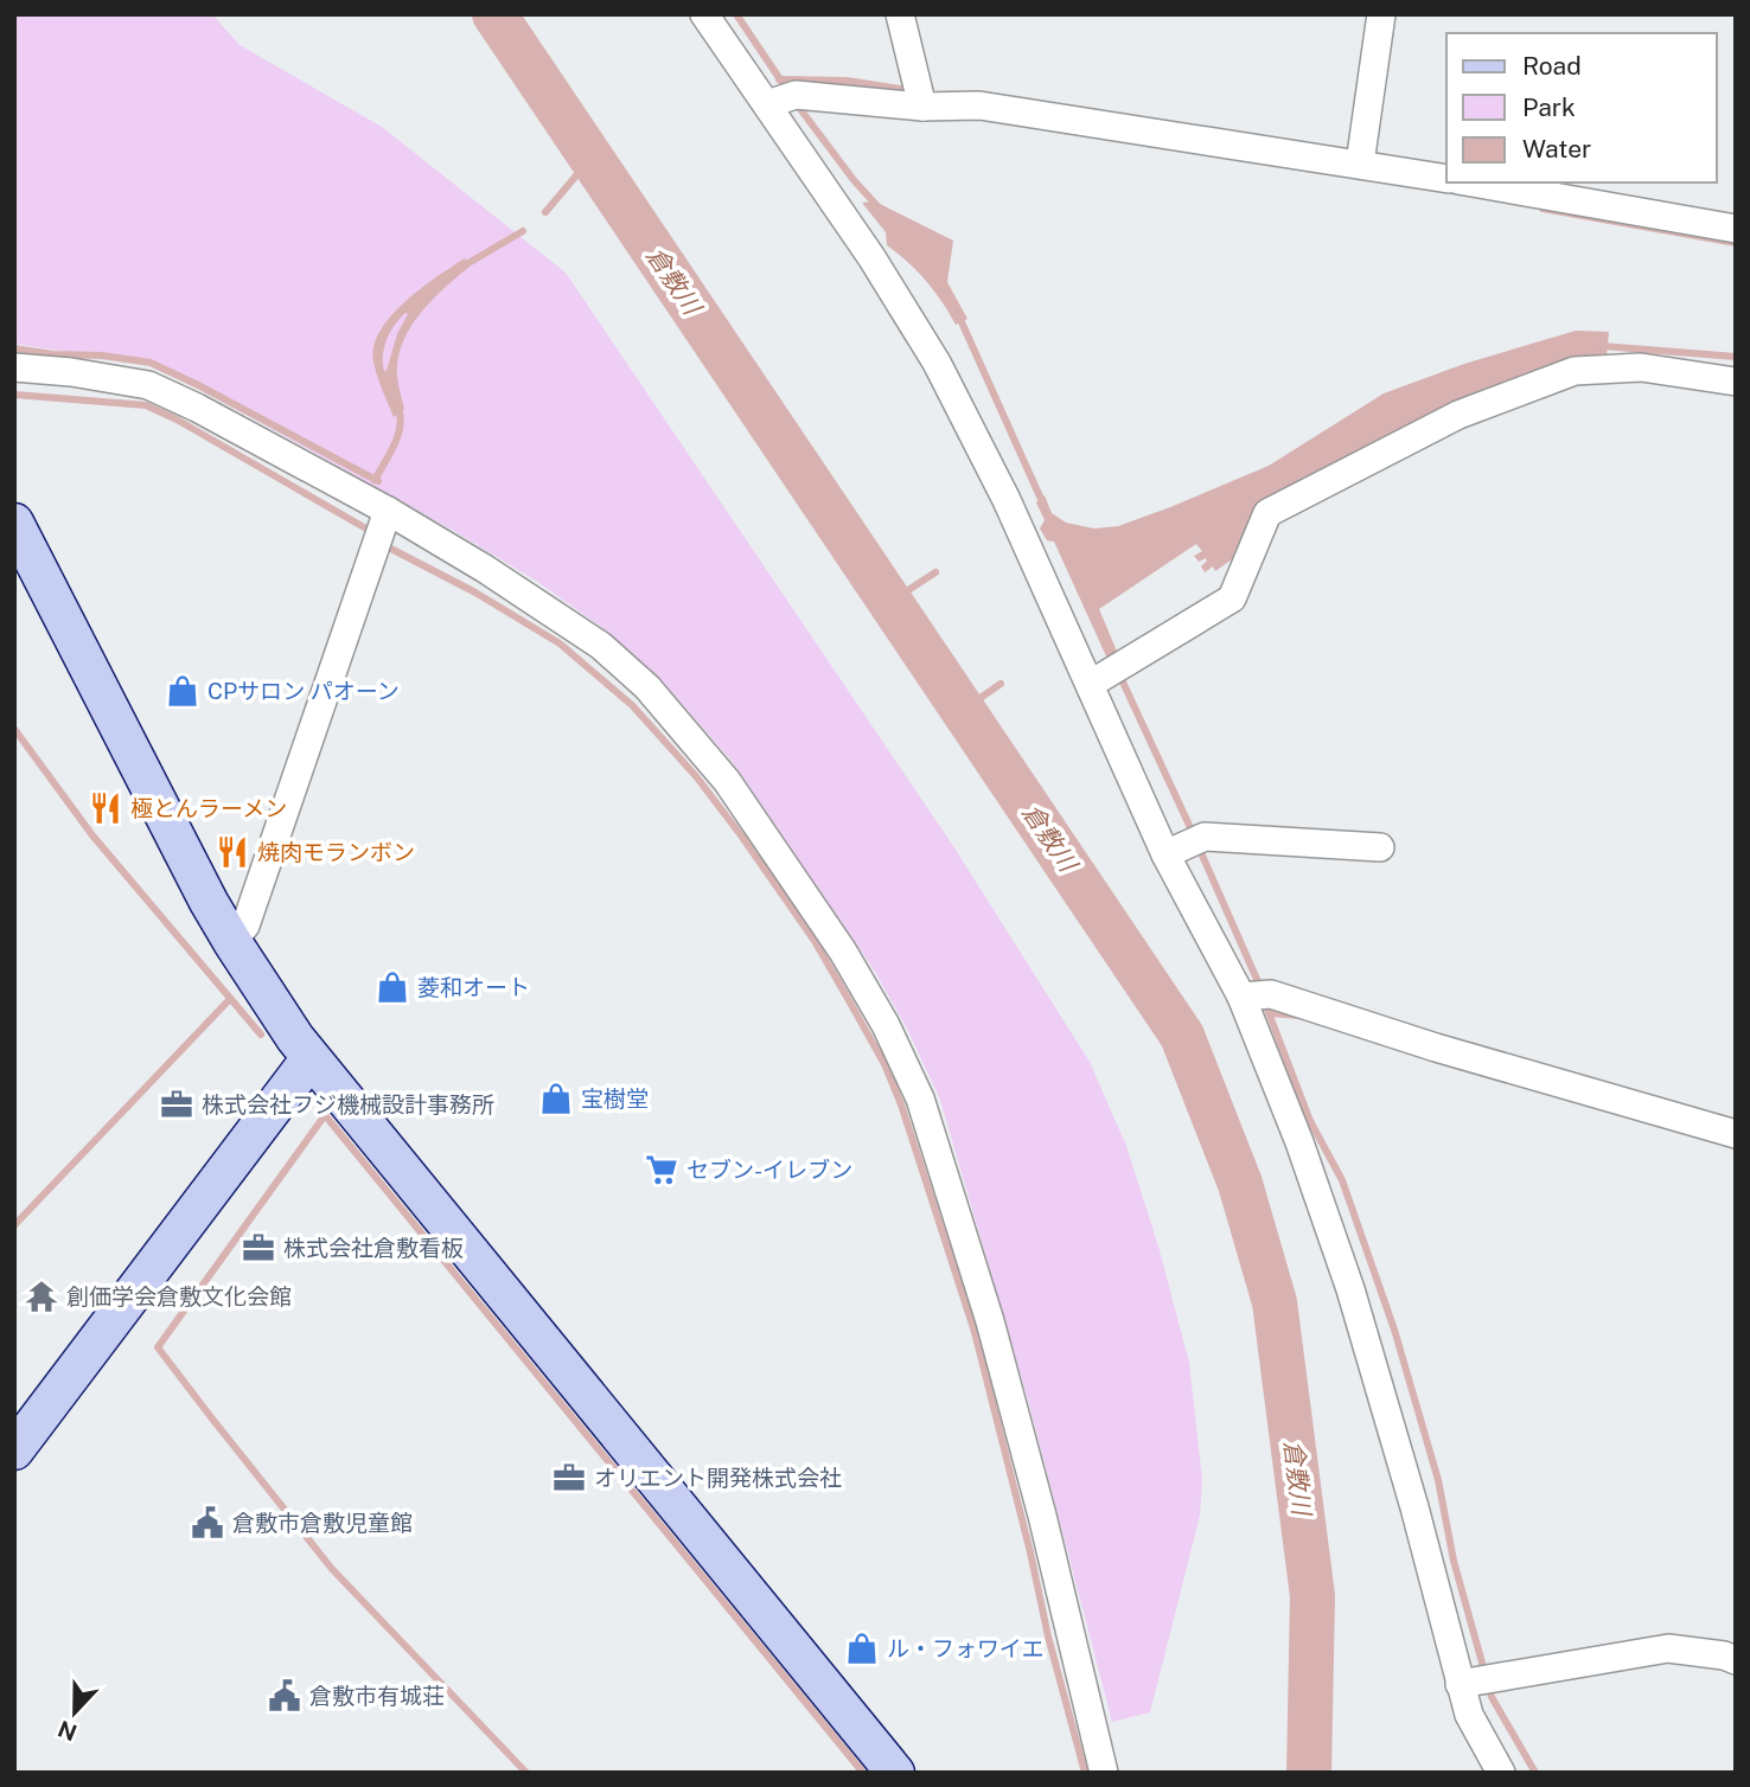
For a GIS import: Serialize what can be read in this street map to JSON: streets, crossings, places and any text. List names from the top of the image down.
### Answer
{
  "water": ["倉敷川"],
  "places": {
    "shop": [
      "CPサロン パオーン",
      "菱和オート",
      "宝樹堂",
      "ル・フォワイエ"
    ],
    "restaurant": ["極とんラーメン", "焼肉モランボン"],
    "office": ["株式会社フジ機械設計事務所", "株式会社倉敷看板", "オリエント開発株式会社"],
    "supermarket": ["セブン-イレブン"],
    "temple": ["創価学会倉敷文化会館"],
    "public building": ["倉敷市倉敷児童館", "倉敷市有城荘"]
  },
  "legend": ["Road", "Park", "Water"],
  "north": "bottom"
}
